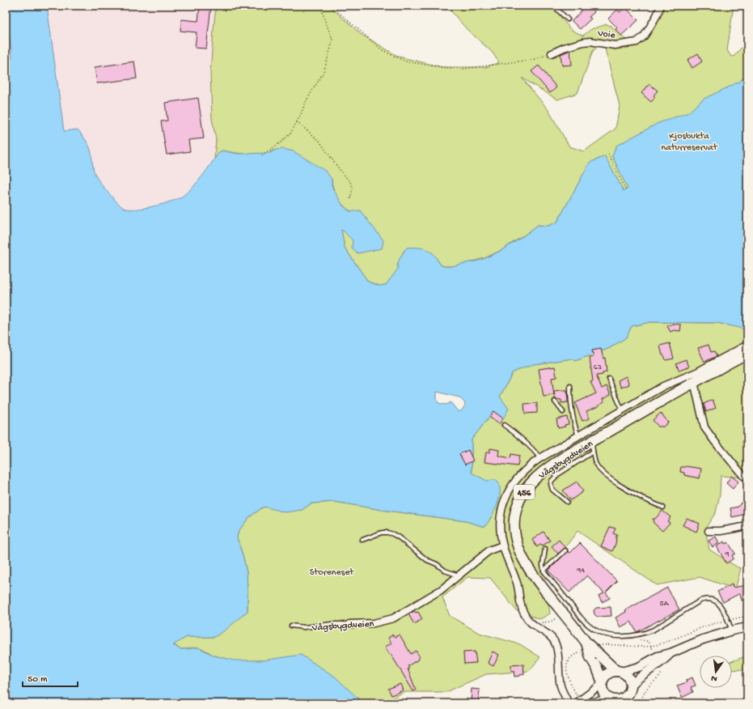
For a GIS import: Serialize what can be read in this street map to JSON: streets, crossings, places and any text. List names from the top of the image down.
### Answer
{
  "streets": {
    "main road": ["Vågsbygdveien", "456"],
    "street": ["Voie"]
  },
  "crossings": [
    ["Vågsbygdveien", "456"]
  ],
  "parks": ["Kjosbukta naturreservat", "Storeneset"],
  "house_numbers": [
    "63",
    "9",
    "94",
    "5A"
  ],
  "scale_bar": "50 m",
  "north": "bottom"
}
